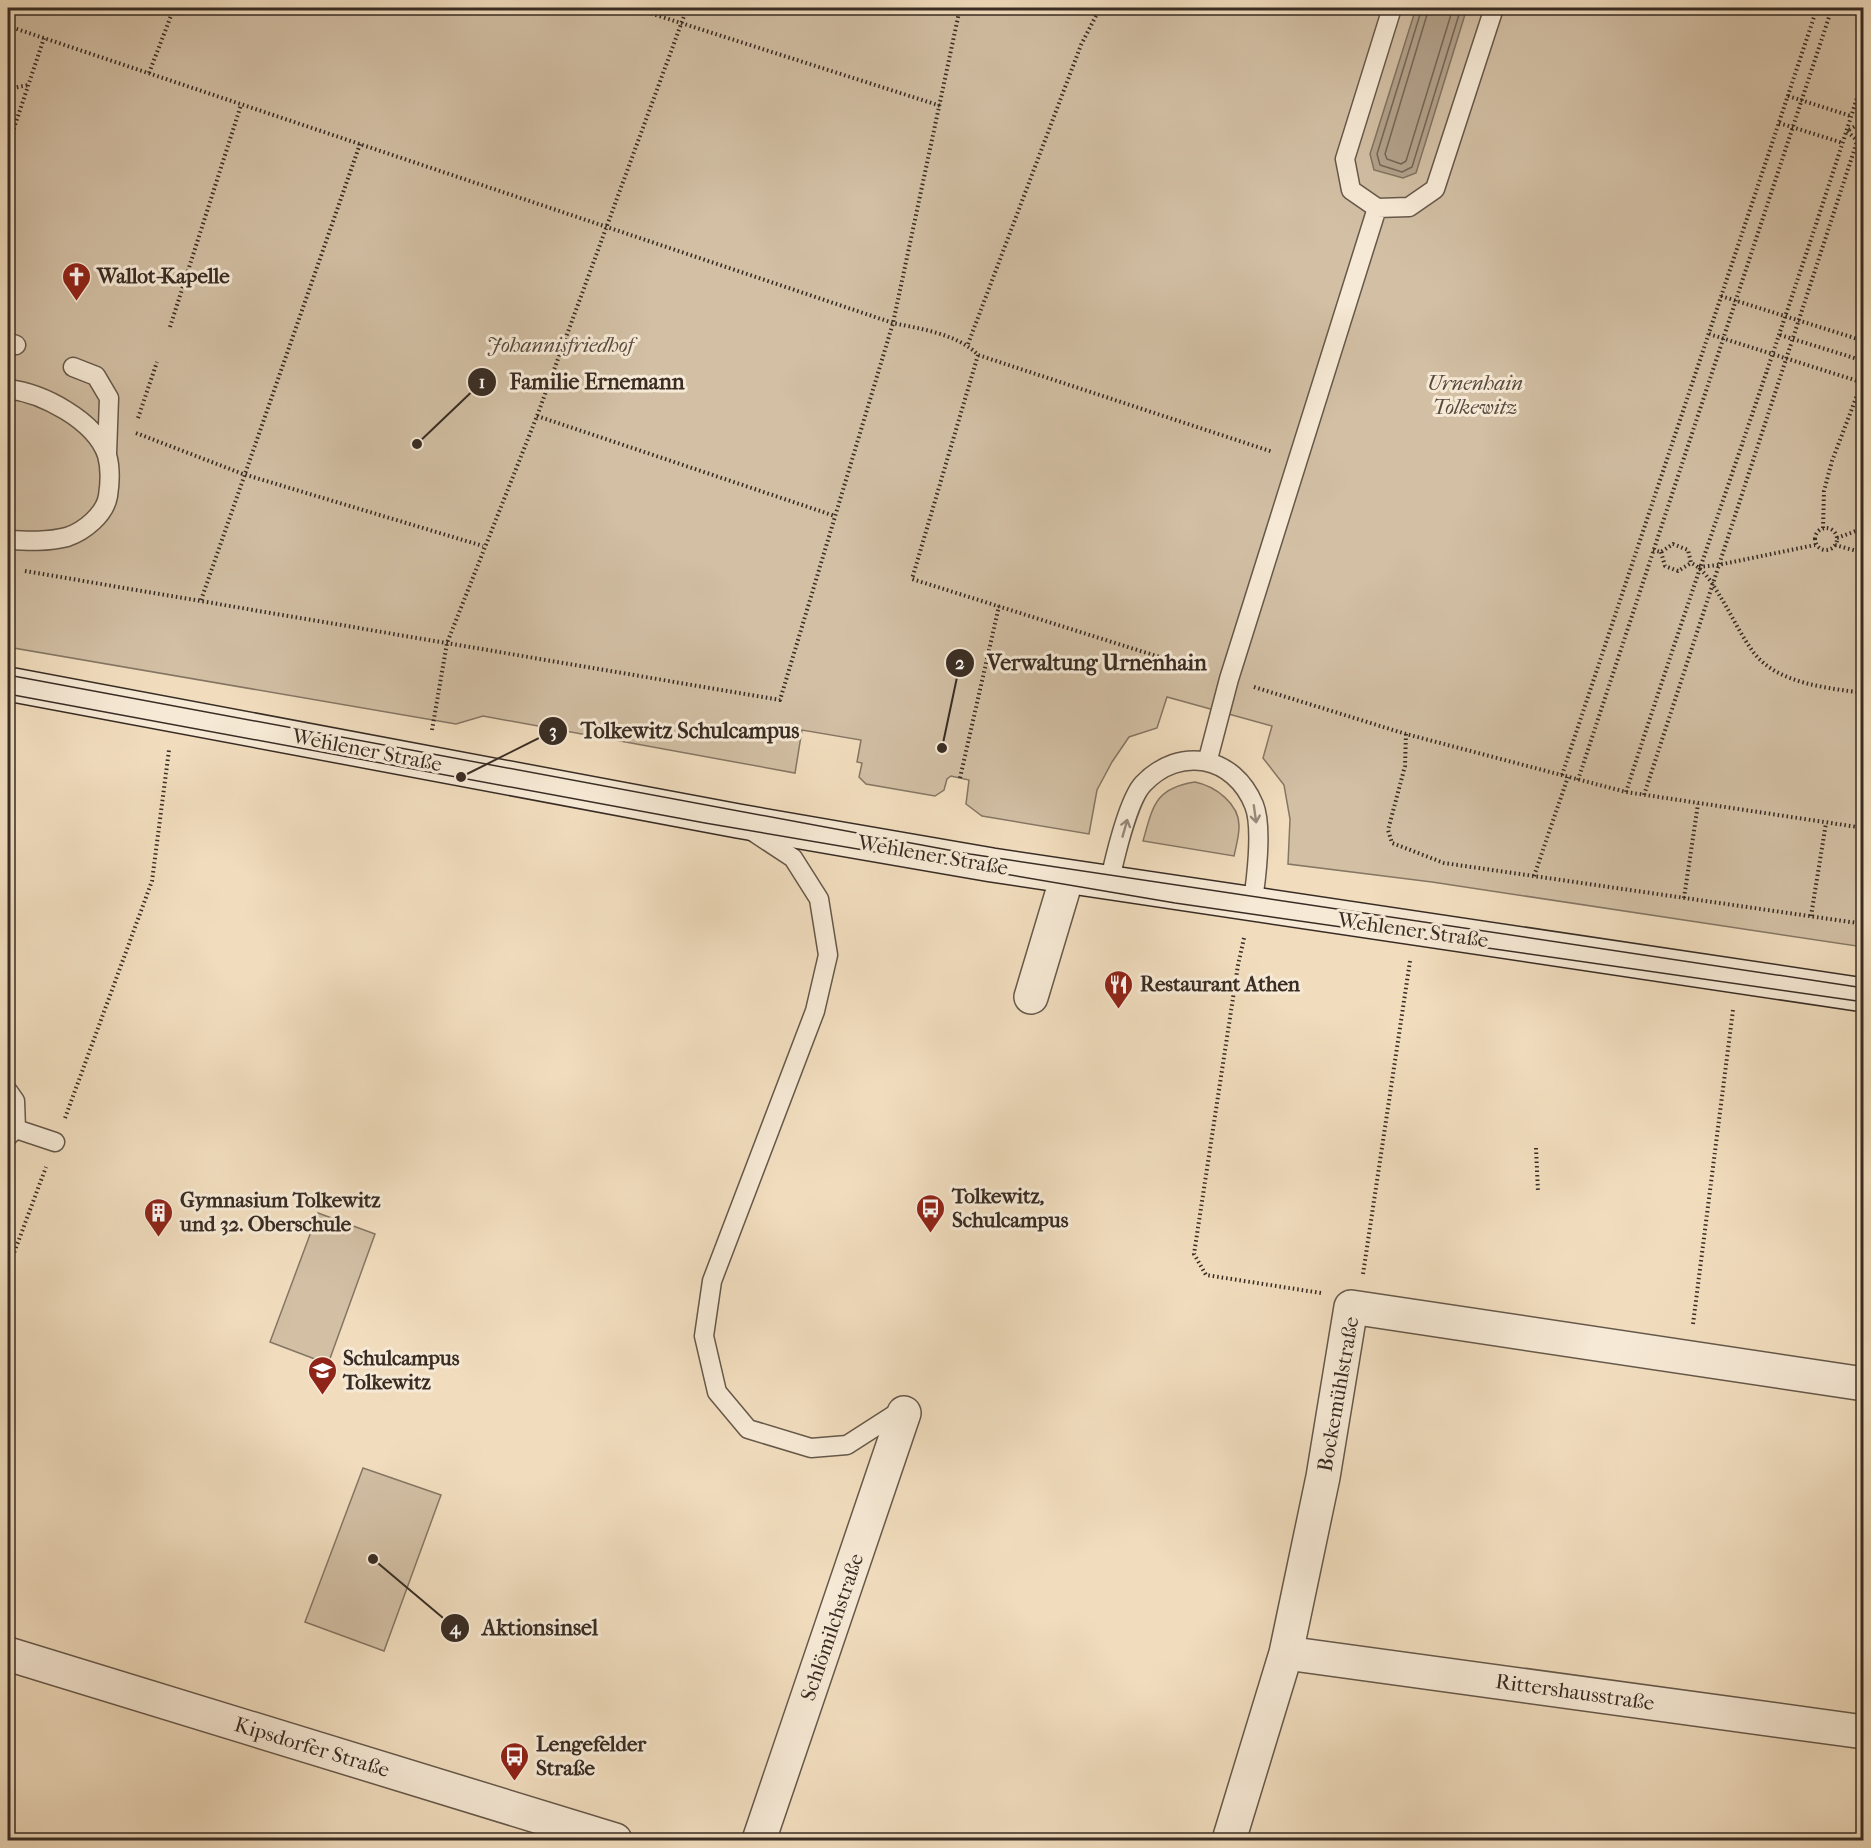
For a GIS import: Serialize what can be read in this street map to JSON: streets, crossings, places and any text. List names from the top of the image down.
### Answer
{
  "streets": {
    "street": [
      "Wehlener Straße",
      "Bockemühlstraße",
      "Schlömilchstraße",
      "Rittershausstraße",
      "Kipsdorfer Straße"
    ]
  },
  "crossings": [
    ["Bockemühlstraße", "Rittershausstraße"]
  ],
  "parks": ["Johannisfriedhof", "Urnenhain Tolkewitz"],
  "places": {
    "church": ["Wallot-Kapelle"],
    "other": [
      "Familie Ernemann",
      "Verwaltung Urnenhain",
      "Tolkewitz Schulcampus",
      "Aktionsinsel"
    ],
    "restaurant": ["Restaurant Athen"],
    "bus stop": ["Tolkewitz, Schulcampus", "Lengefelder Straße"],
    "building": ["Gymnasium Tolkewitz und 32. Oberschule"],
    "school or university": ["Schulcampus Tolkewitz"]
  }
}
